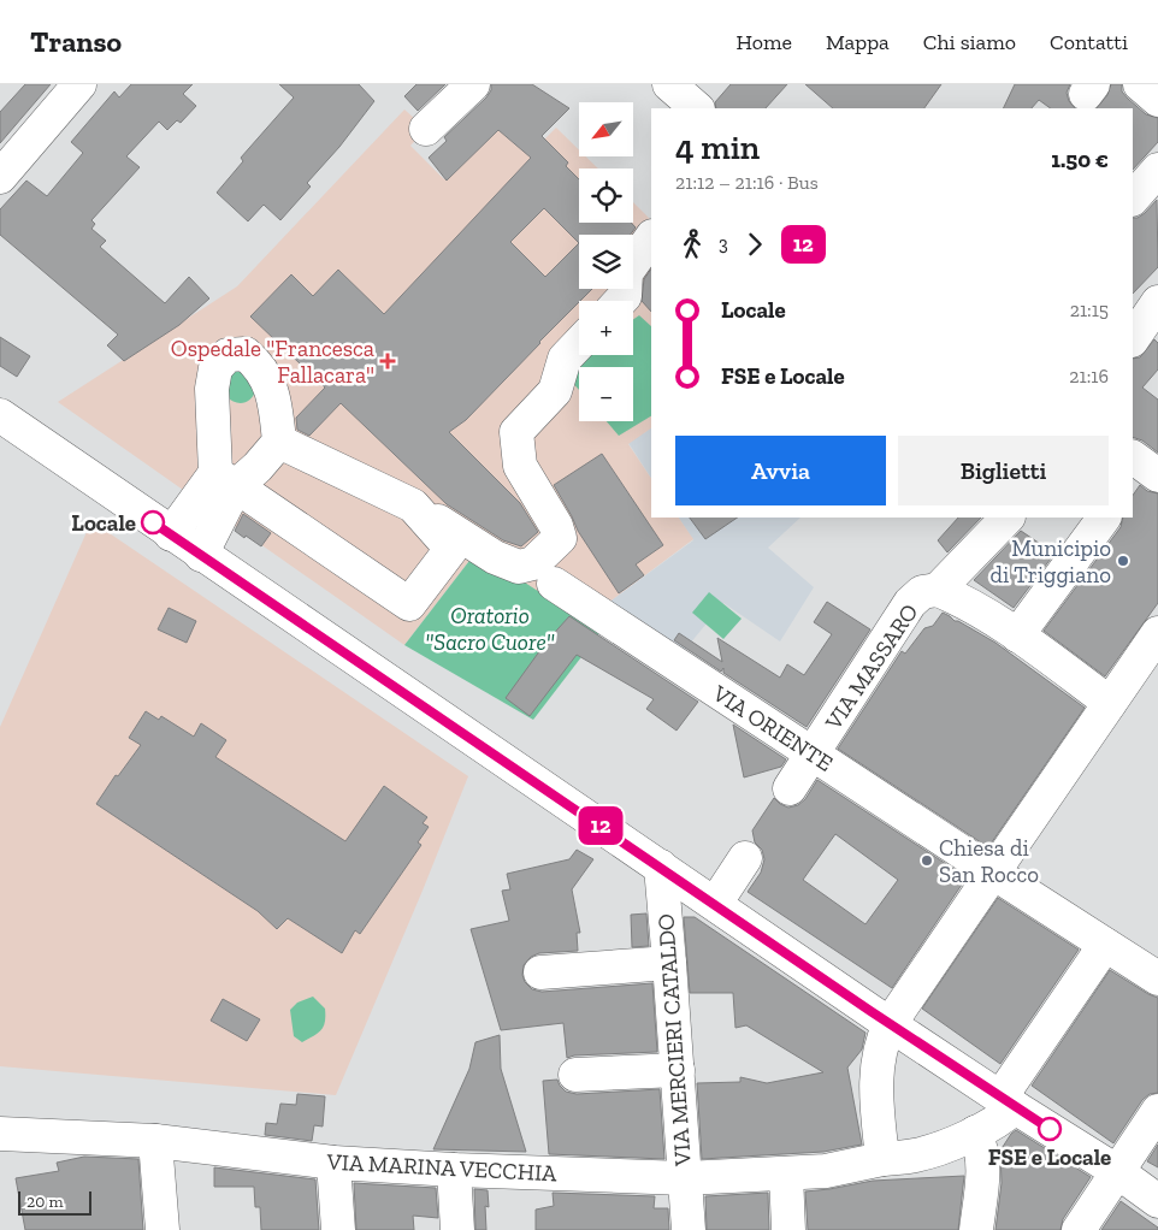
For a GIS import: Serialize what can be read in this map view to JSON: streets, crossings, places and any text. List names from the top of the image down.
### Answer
{
  "streets": {
    "street": [
      "VIA MASSARO",
      "VIA ORIENTE",
      "VIA MERCIERI CATALDO",
      "VIA MARINA VECCHIA"
    ]
  },
  "crossings": [
    ["VIA MASSARO", "VIA ORIENTE"],
    ["VIA MERCIERI CATALDO", "VIA MARINA VECCHIA"]
  ],
  "parks": ["Oratorio \"Sacro Cuore\""],
  "places": {
    "health": ["Ospedale \"Francesca Fallacara\""],
    "other": [
      "Locale",
      "Municipio di Triggiano",
      "Chiesa di San Rocco",
      "FSE e Locale"
    ]
  },
  "lines": ["bus line 12"],
  "scale_bar": "20 m",
  "north": "bottom left",
  "page": {
    "header": "Transo",
    "nav": [
      "Home",
      "Mappa",
      "Chi siamo",
      "Contatti"
    ],
    "on_map": "12",
    "map_buttons": ["+", "−"],
    "heading": ["4 min", "21:12 – 21:16 · Bus", "1.50 €"],
    "legs": ["3", "12"],
    "list": [
      {
        "name": "Locale",
        "value": "21:15"
      },
      {
        "name": "FSE e Locale",
        "value": "21:16"
      }
    ],
    "buttons": ["Avvia", "Biglietti"],
    "scale": "20 m"
  }
}
